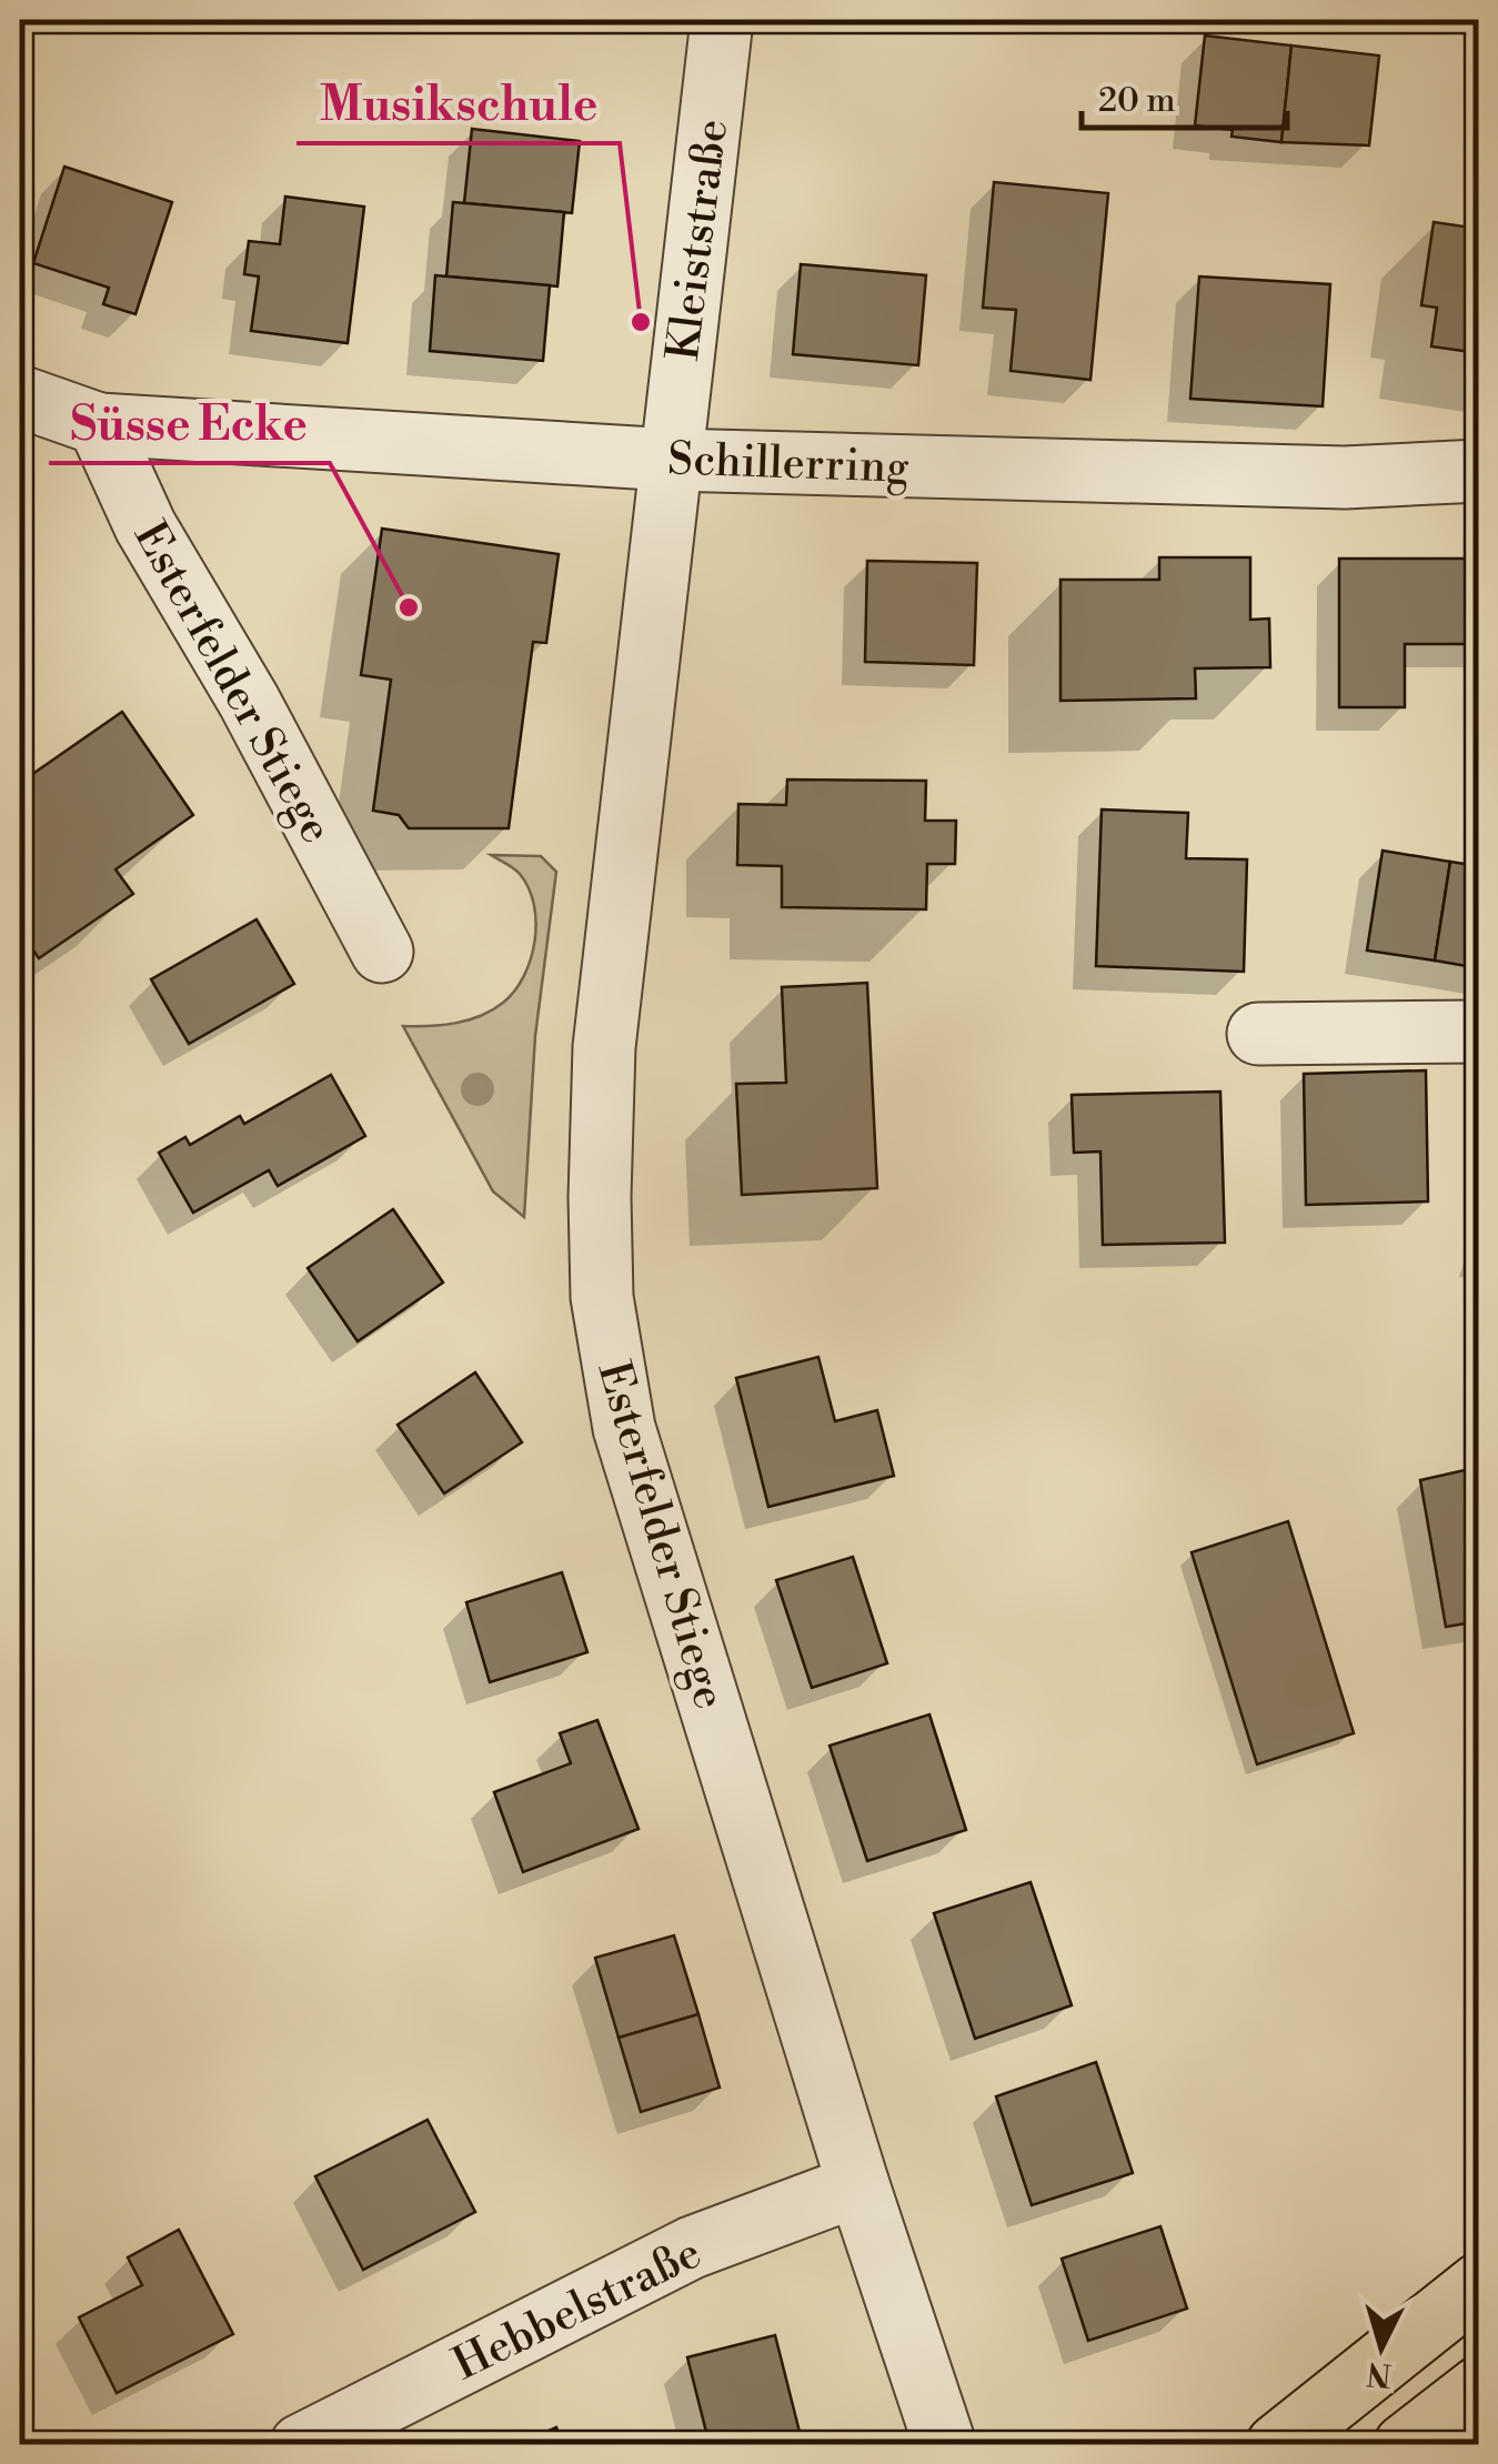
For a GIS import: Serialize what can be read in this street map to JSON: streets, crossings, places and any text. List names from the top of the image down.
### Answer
{
  "streets": {
    "street": [
      "Kleiststraße",
      "Schillerring",
      "Esterfelder Stiege",
      "Hebbelstraße"
    ]
  },
  "crossings": [
    ["Kleiststraße", "Schillerring"],
    ["Kleiststraße", "Esterfelder Stiege"],
    ["Schillerring", "Esterfelder Stiege"],
    ["Esterfelder Stiege", "Hebbelstraße"]
  ],
  "places": ["Musikschule", "Süsse Ecke"],
  "scale_bar": "20 m",
  "north": "bottom"
}
